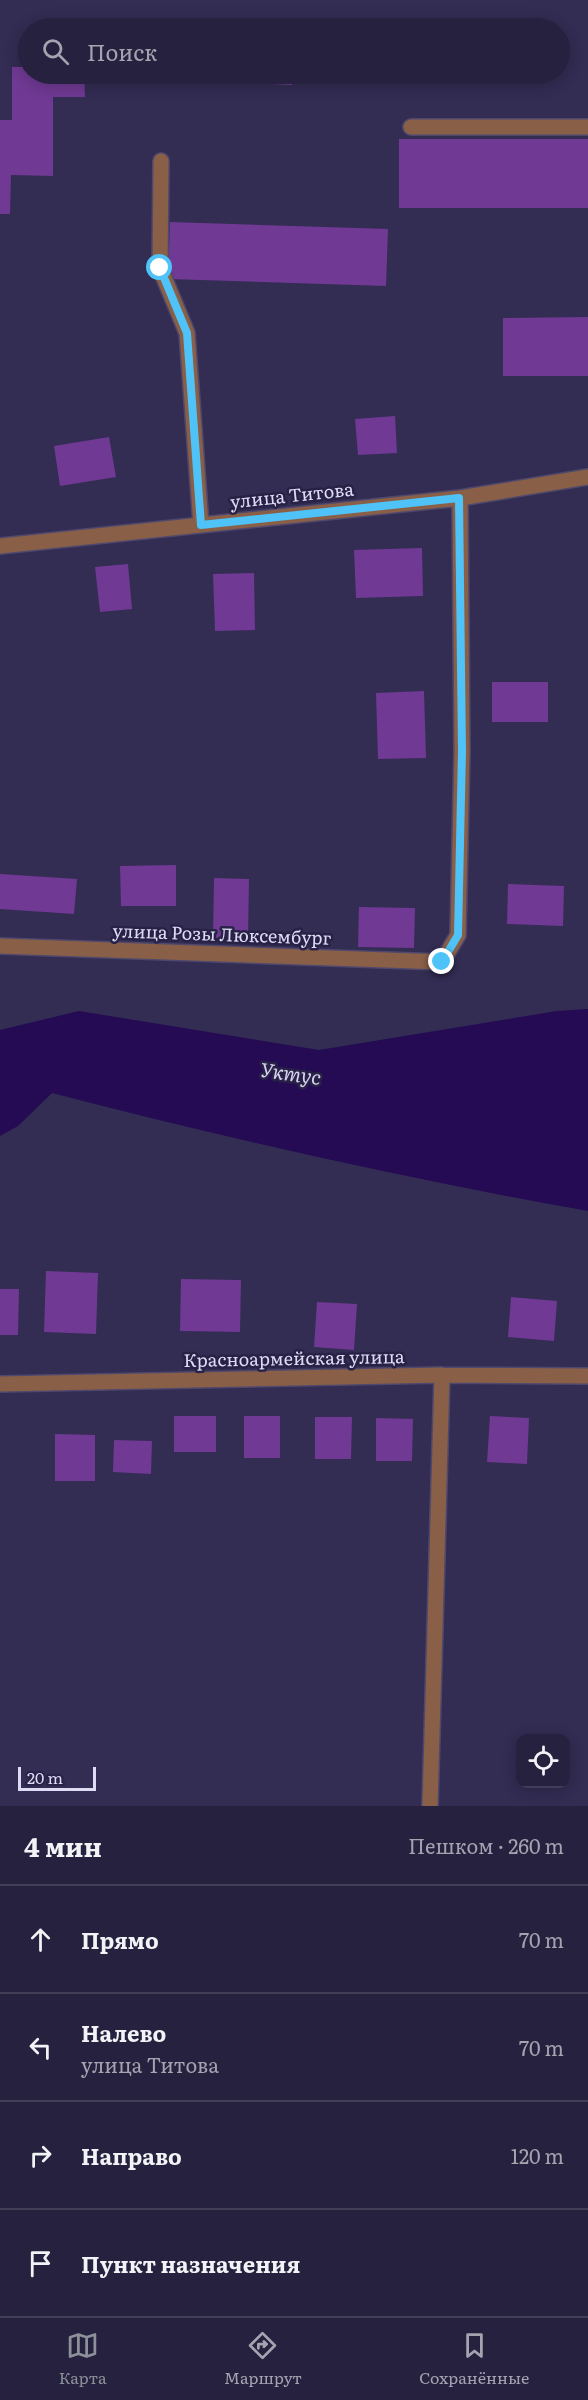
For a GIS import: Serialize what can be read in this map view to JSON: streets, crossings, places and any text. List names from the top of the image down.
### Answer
{
  "streets": {
    "street": ["улица Титова", "улица Розы Люксембург", "Красноармейская улица"]
  },
  "crossings": [
    ["улица Титова", "улица Розы Люксембург"]
  ],
  "water": ["Уктус"],
  "scale_bar": "20 m",
  "page": {
    "search": "Поиск",
    "scale": "20 m",
    "heading": ["4 мин", "Пешком · 260 m"],
    "list": [
      ["Прямо", "70 m"],
      ["Налево", "улица Титова", "70 m"],
      ["Направо", "120 m"],
      "Пункт назначения"
    ],
    "nav": ["Карта", "Маршрут", "Сохранённые"]
  }
}
